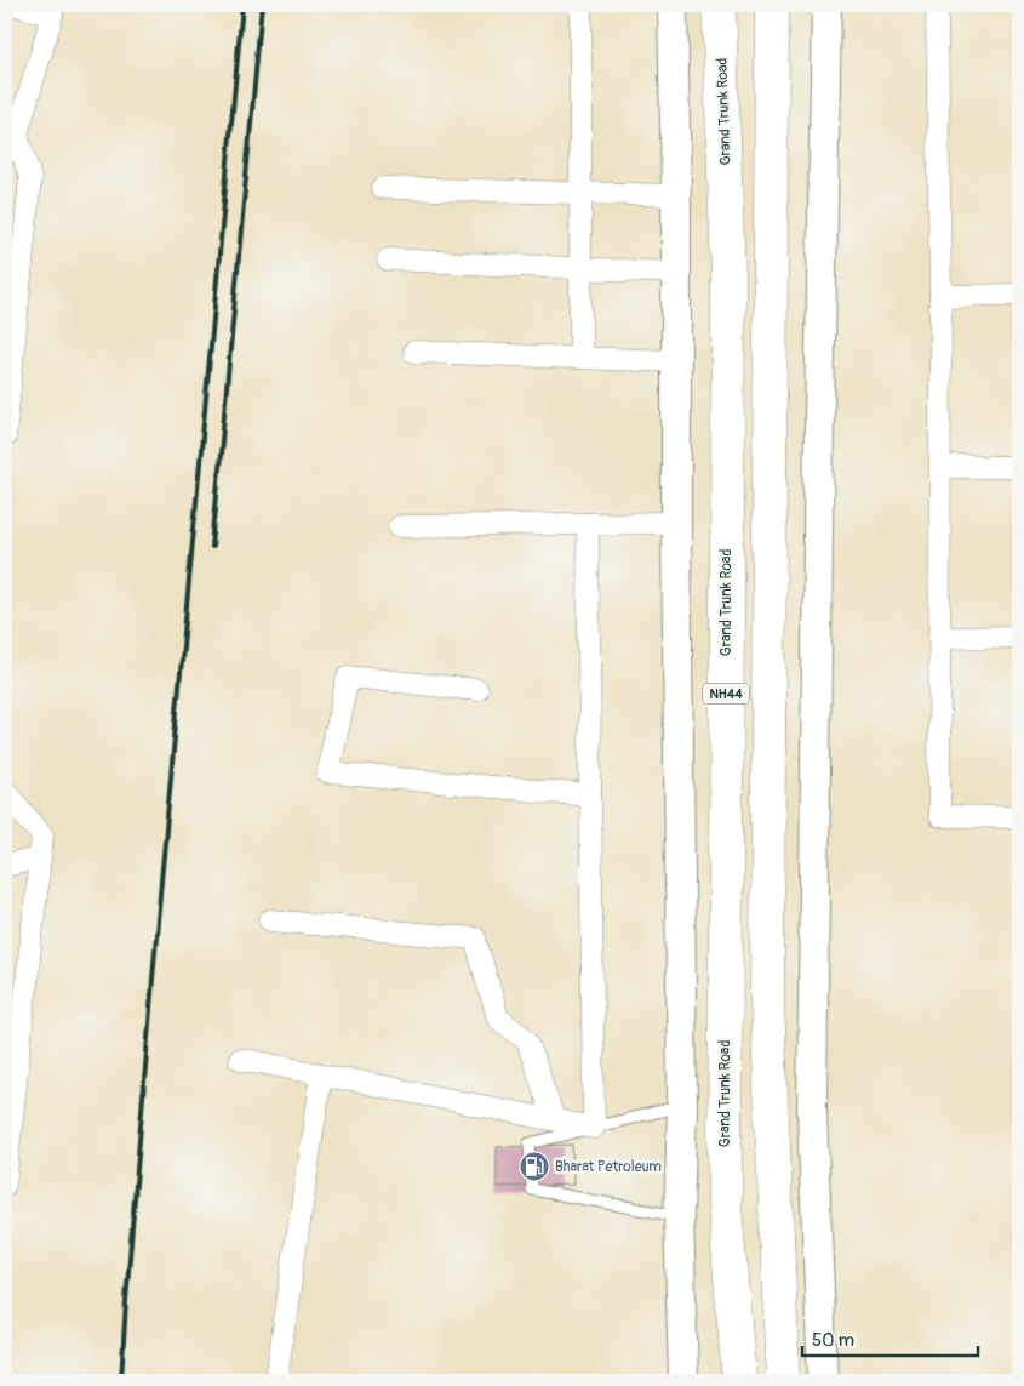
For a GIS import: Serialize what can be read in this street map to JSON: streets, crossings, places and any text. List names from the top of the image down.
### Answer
{
  "streets": {
    "highway": ["Grand Trunk Road", "NH44"]
  },
  "places": {
    "fuel station": ["Bharat Petroleum"]
  },
  "scale_bar": "50 m"
}
